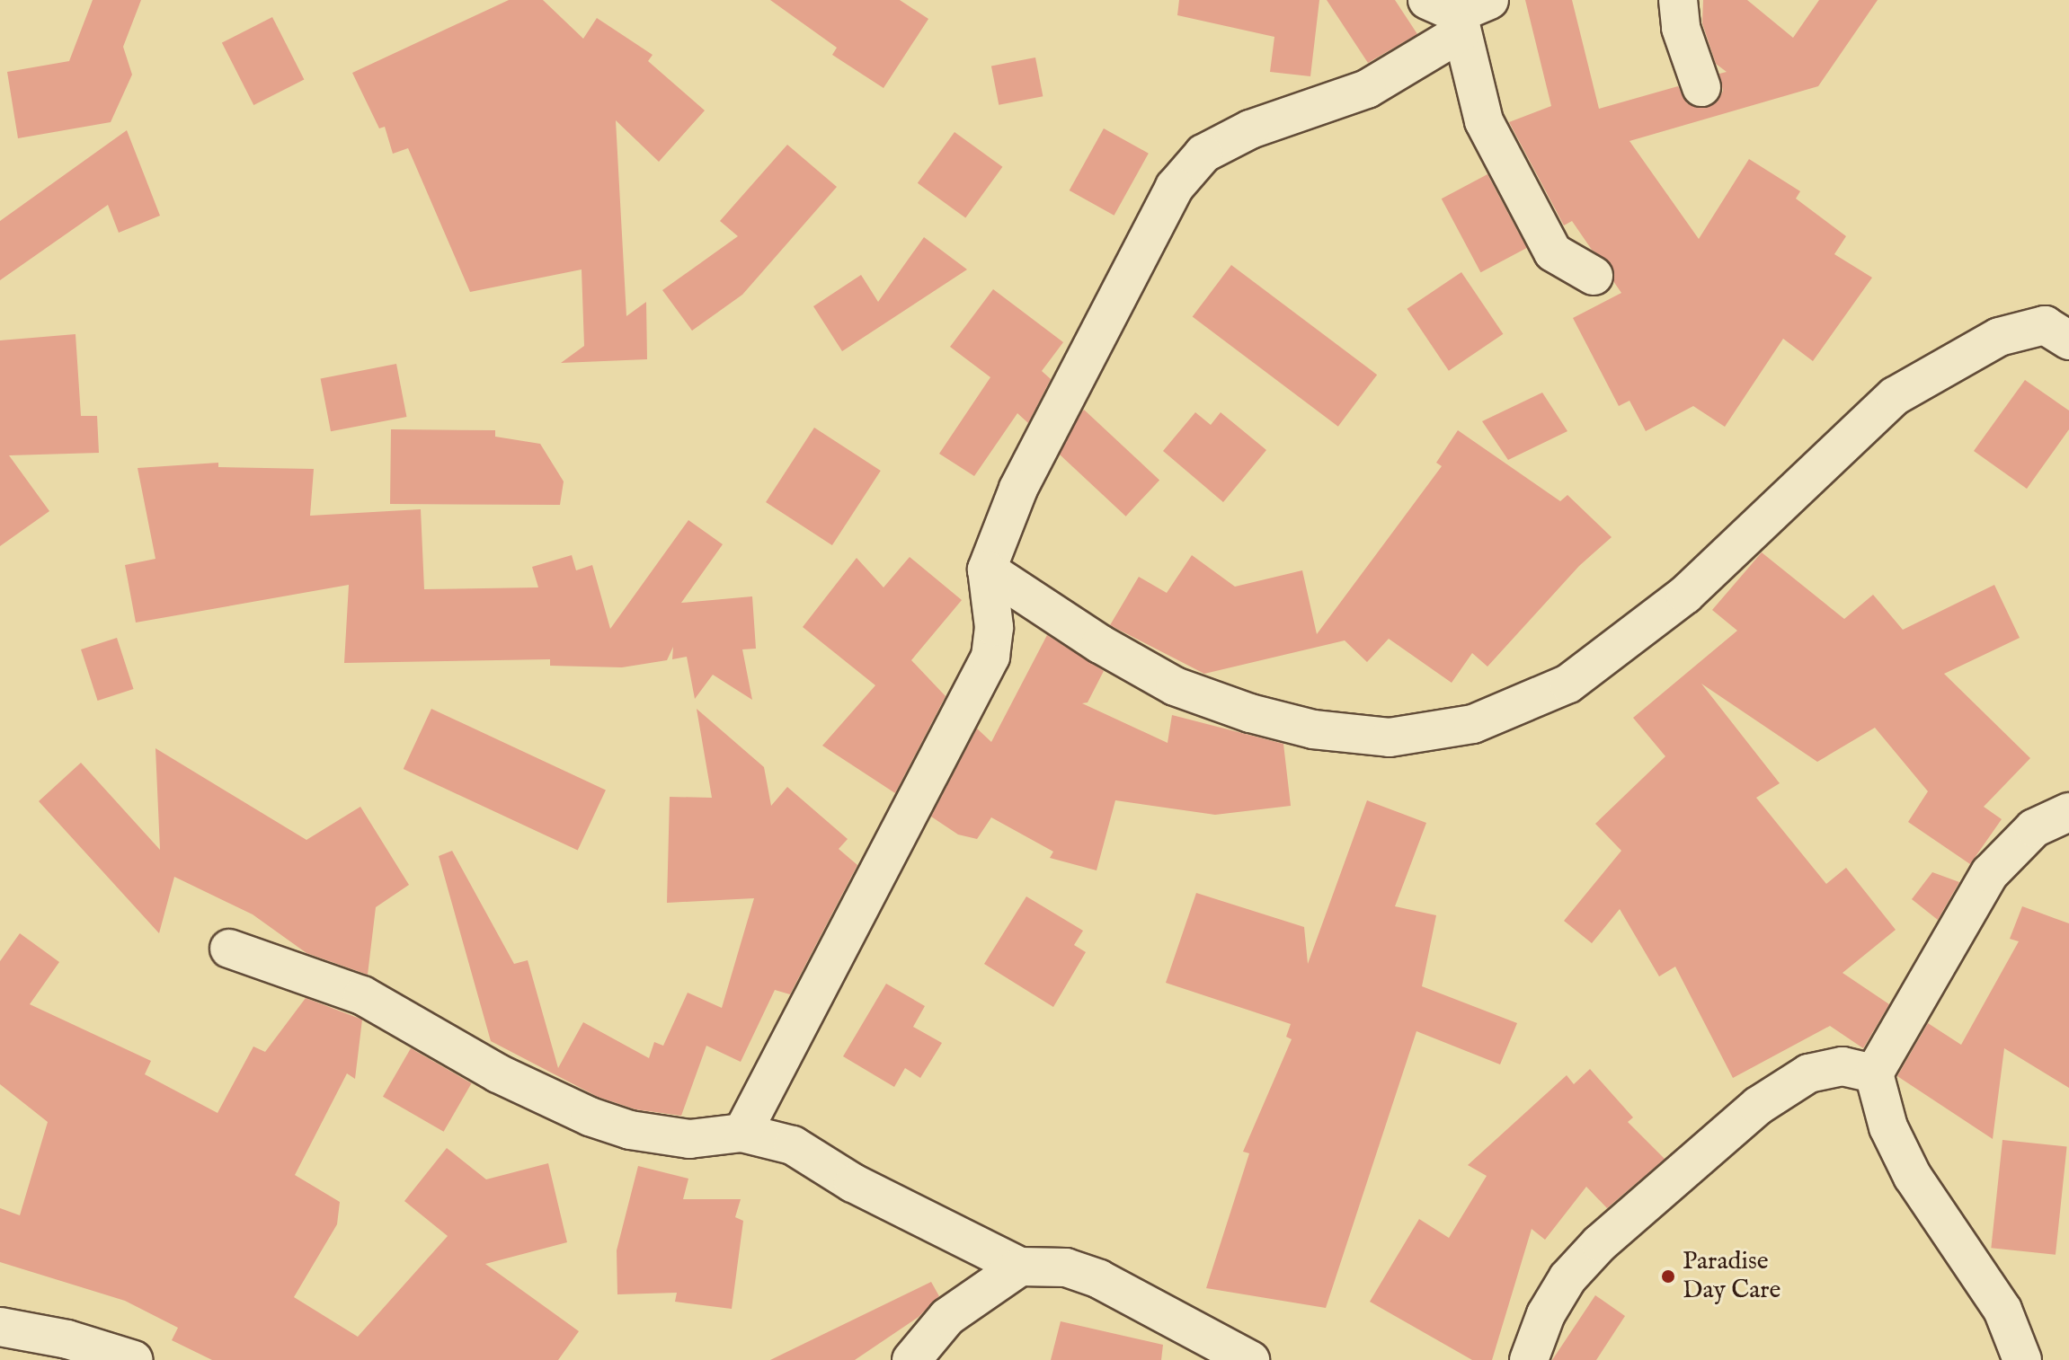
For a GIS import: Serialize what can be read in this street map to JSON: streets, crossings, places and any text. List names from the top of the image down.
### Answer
{
  "places": ["Paradise Day Care"]
}
